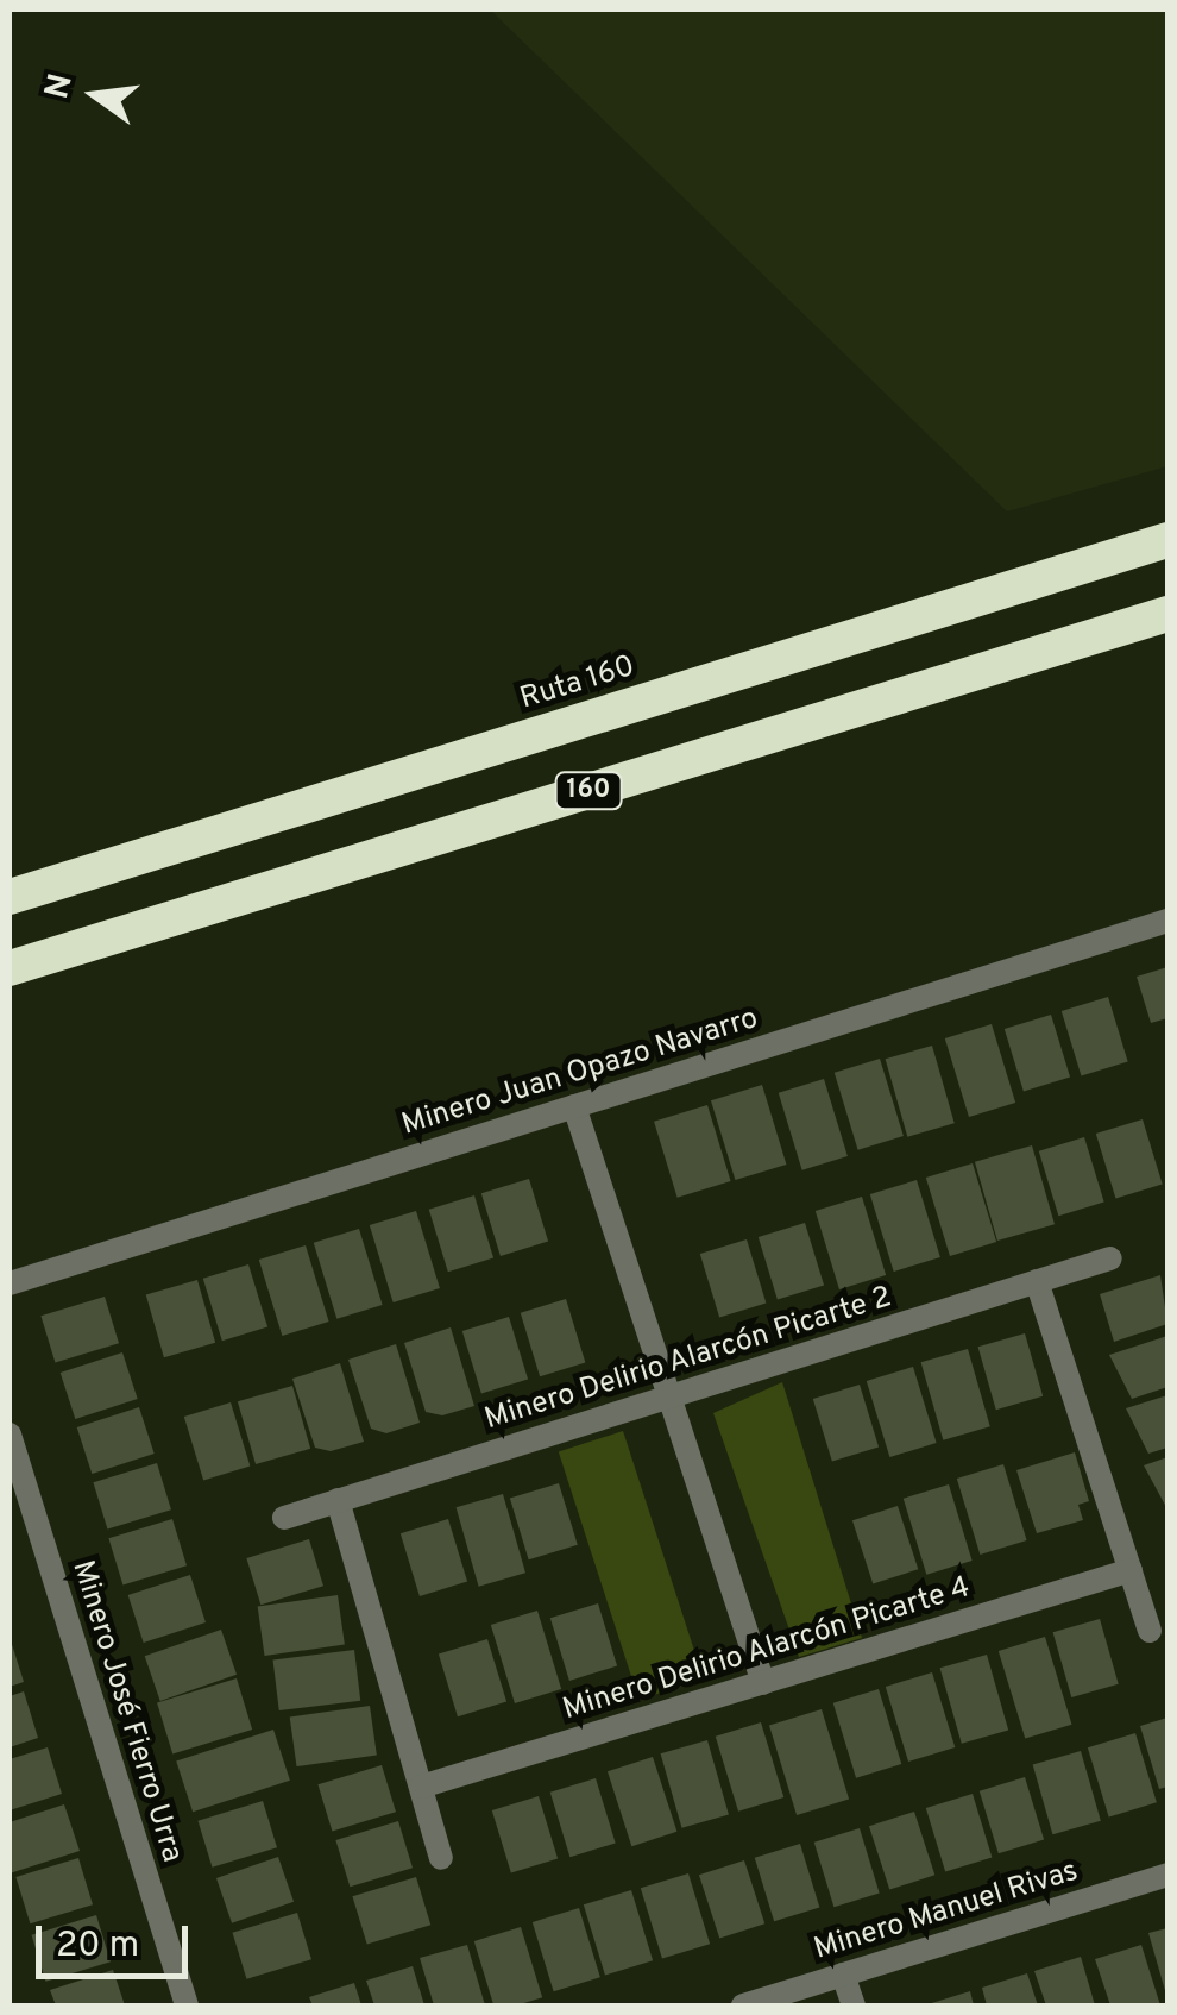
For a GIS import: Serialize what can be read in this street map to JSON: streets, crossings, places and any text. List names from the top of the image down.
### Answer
{
  "streets": {
    "highway": ["Ruta 160", "160"],
    "street": [
      "Minero Juan Opazo Navarro",
      "Minero Delirio Alarcón Picarte 2",
      "Minero Delirio Alarcón Picarte 4",
      "Minero José Fierro Urra",
      "Minero Manuel Rivas"
    ]
  },
  "scale_bar": "20 m",
  "north": "left"
}
